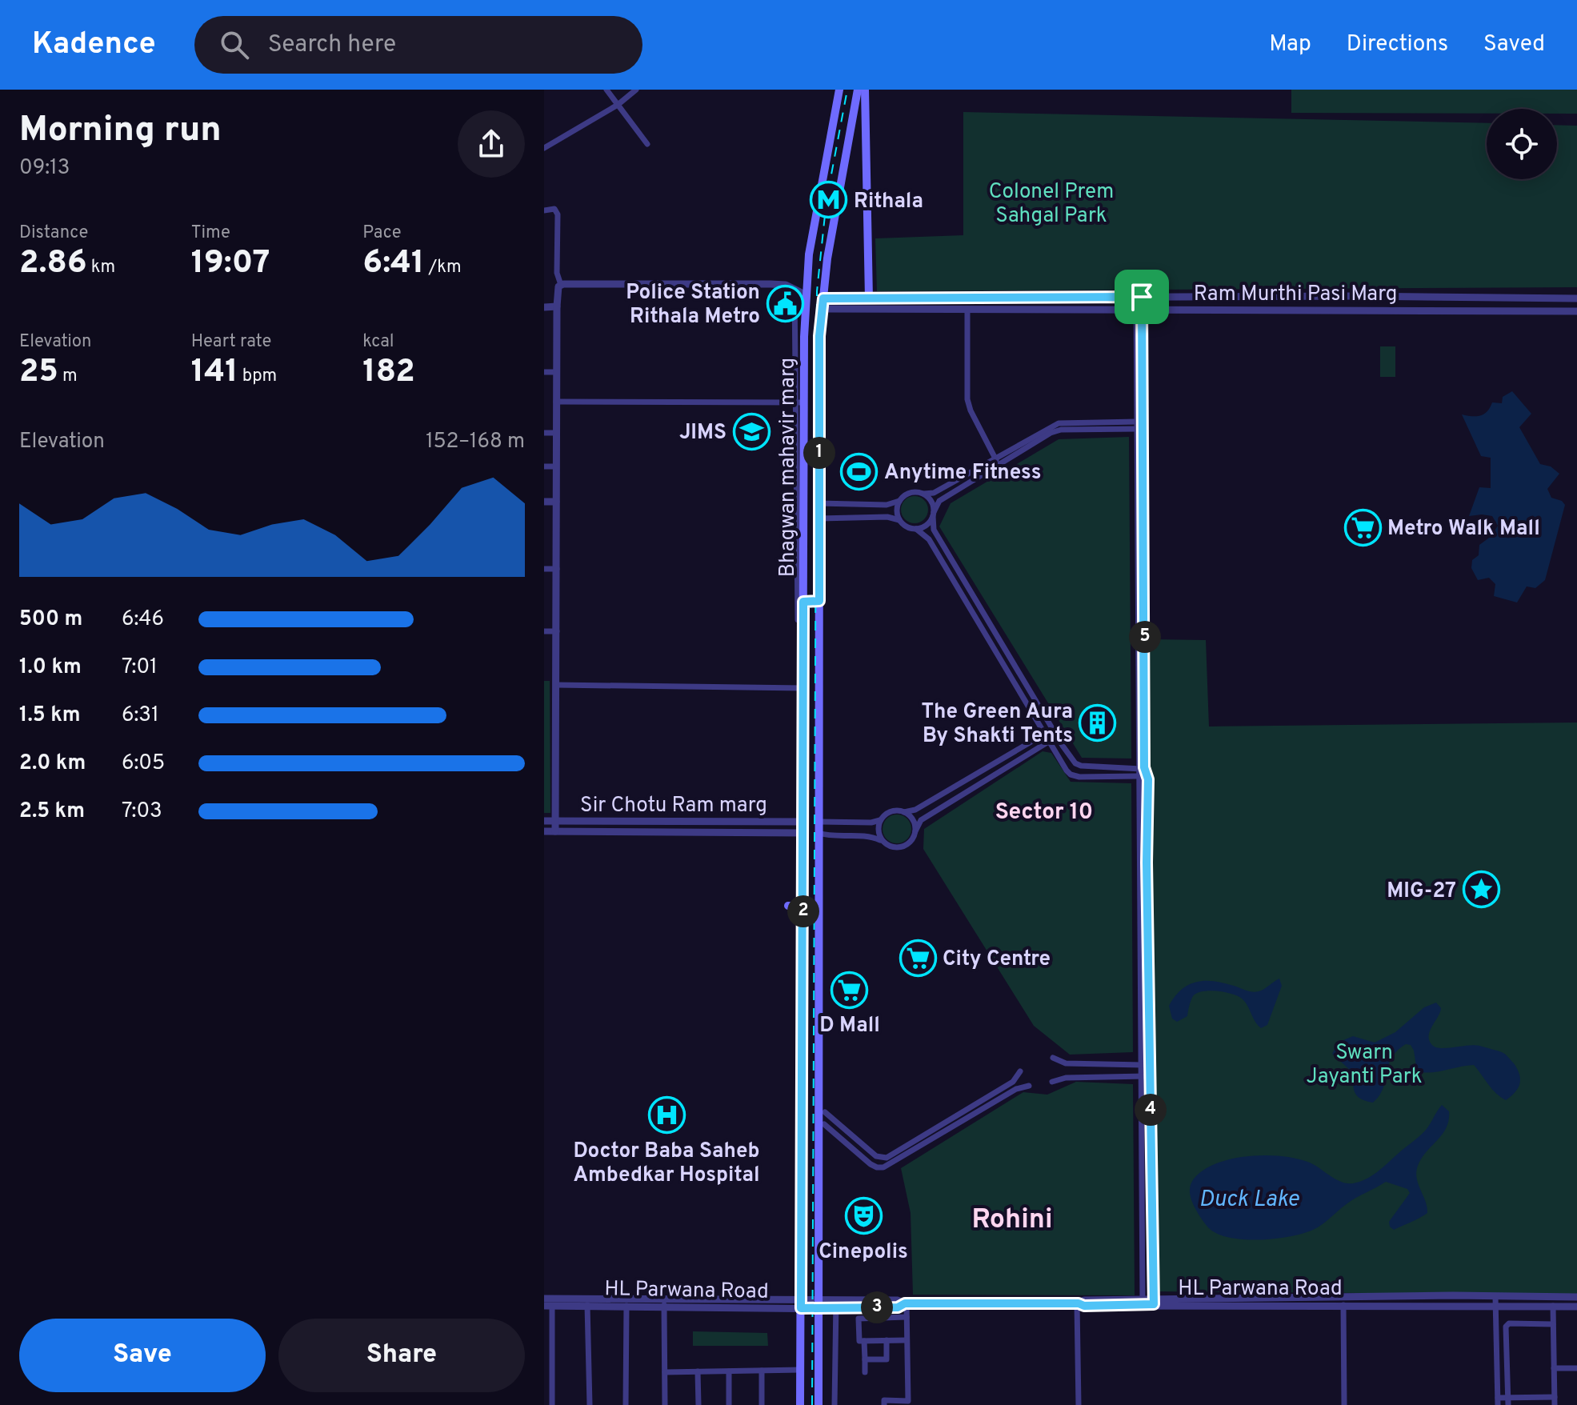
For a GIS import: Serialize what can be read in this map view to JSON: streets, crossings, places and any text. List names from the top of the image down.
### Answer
{
  "streets": {
    "main road": ["Bhagwan mahavir marg"],
    "street": ["Ram Murthi Pasi Marg", "Sir Chotu Ram marg", "HL Parwana Road"]
  },
  "crossings": [
    ["Ram Murthi Pasi Marg", "Bhagwan mahavir marg"],
    ["Bhagwan mahavir marg", "Sir Chotu Ram marg"],
    ["Bhagwan mahavir marg", "HL Parwana Road"]
  ],
  "districts": ["Sector 10", "Rohini"],
  "water": ["Duck Lake"],
  "parks": ["Colonel Prem Sahgal Park", "Swarn Jayanti Park"],
  "places": {
    "metro station": ["Rithala"],
    "public building": ["Police Station Rithala Metro"],
    "school or university": ["JIMS"],
    "sports": ["Anytime Fitness"],
    "supermarket": ["Metro Walk Mall", "City Centre", "D Mall"],
    "building": ["The Green Aura By Shakti Tents"],
    "place": ["MIG-27"],
    "hospital": ["Doctor Baba Saheb Ambedkar Hospital"],
    "theatre": ["Cinepolis"]
  },
  "page": {
    "header": "Kadence",
    "search": "Search here",
    "nav": ["Map", "Directions", "Saved"],
    "heading": ["Morning run", "09:13"],
    "stats": [
      ["Distance", "2.86 km"],
      ["Time", "19:07"],
      ["Pace", "6:41 /km"],
      ["Elevation", "25 m"],
      ["Heart rate", "141 bpm"],
      ["kcal", "182"]
    ],
    "chart": ["Elevation", "152–168 m"],
    "pins": [
      "1",
      "5",
      "2",
      "4",
      "3"
    ],
    "list": [
      {
        "name": "500 m",
        "note": "6:46"
      },
      {
        "name": "1.0 km",
        "note": "7:01"
      },
      {
        "name": "1.5 km",
        "note": "6:31"
      },
      {
        "name": "2.0 km",
        "note": "6:05"
      },
      {
        "name": "2.5 km",
        "note": "7:03"
      }
    ],
    "buttons": ["Save", "Share"]
  }
}
